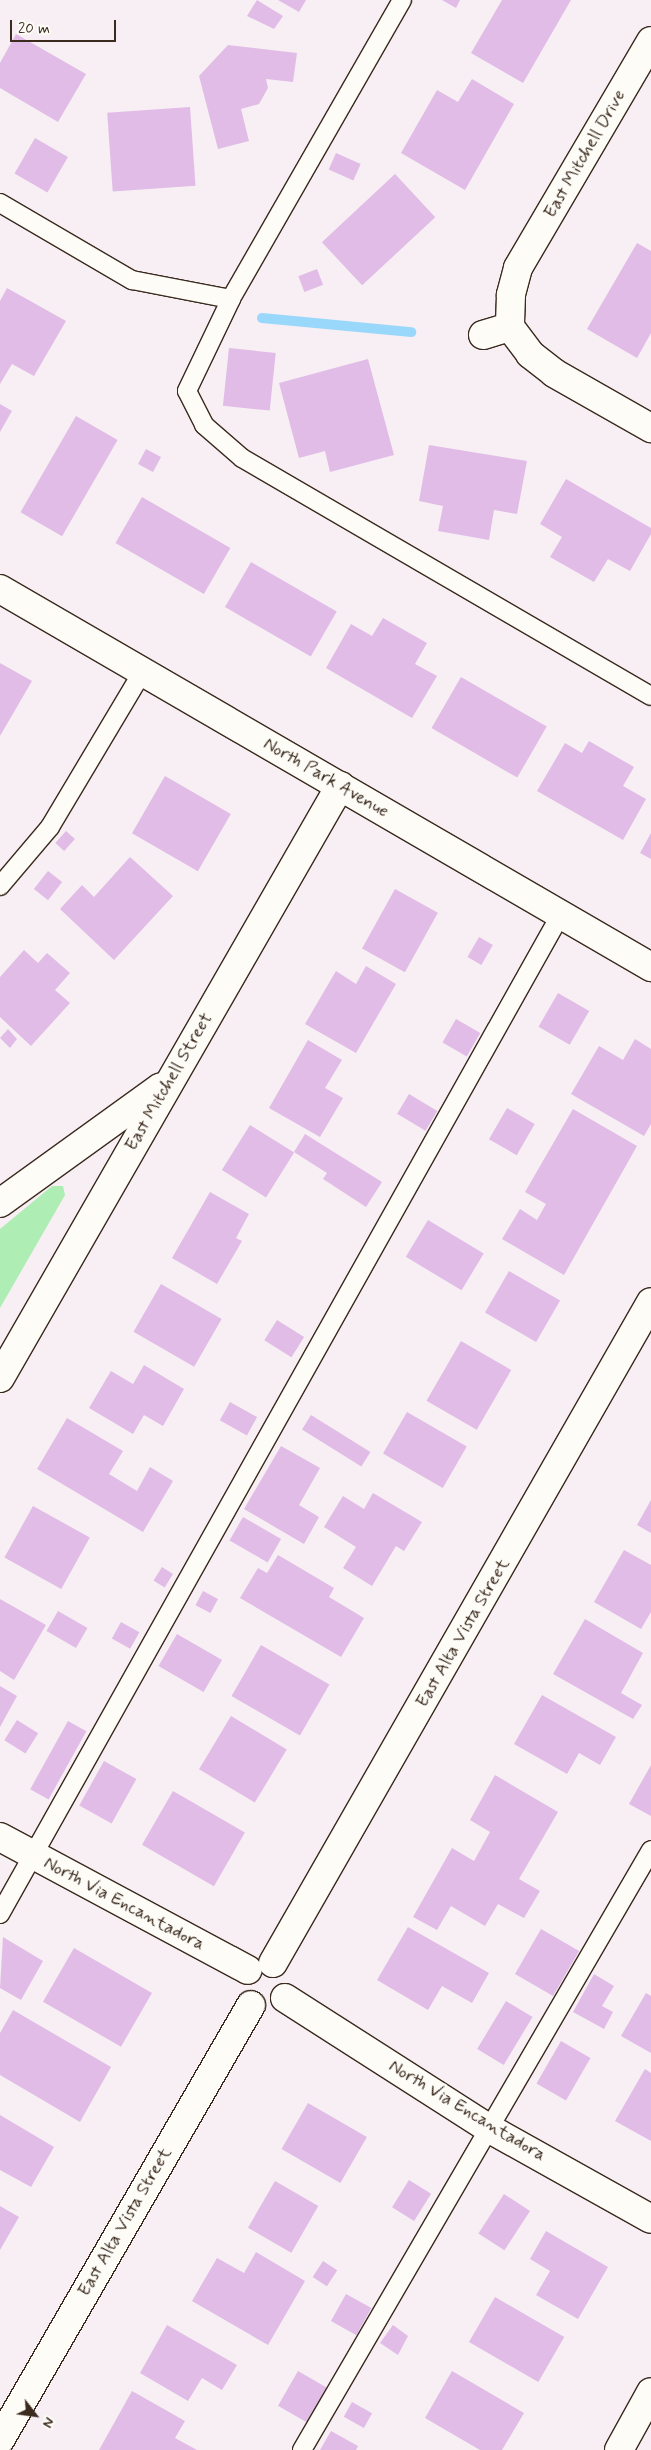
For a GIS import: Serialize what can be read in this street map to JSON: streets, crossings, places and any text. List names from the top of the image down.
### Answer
{
  "streets": {
    "street": [
      "East Mitchell Drive",
      "North Park Avenue",
      "East Mitchell Street",
      "East Alta Vista Street",
      "North Via Encantadora"
    ]
  },
  "crossings": [
    ["North Park Avenue", "East Mitchell Street"],
    ["East Alta Vista Street", "North Via Encantadora"]
  ],
  "scale_bar": "20 m",
  "north": "bottom right"
}
